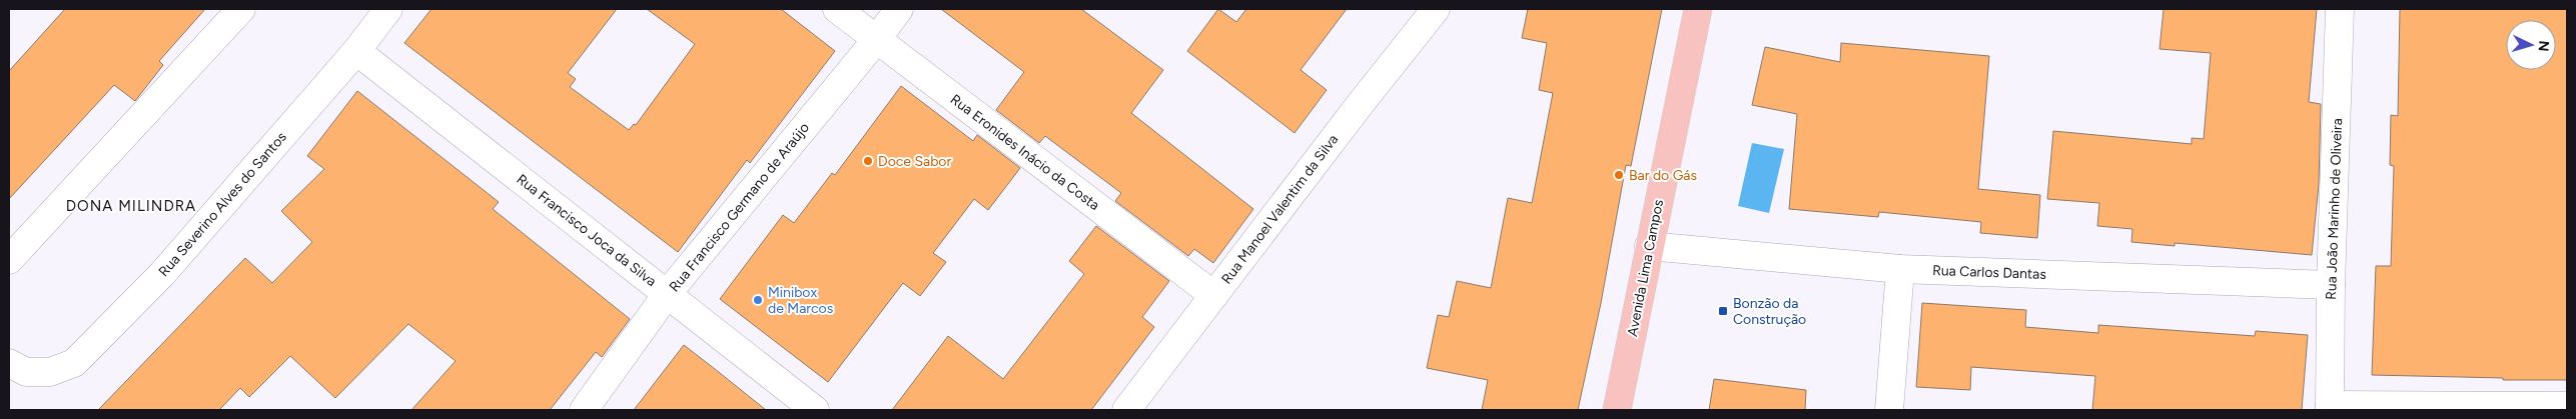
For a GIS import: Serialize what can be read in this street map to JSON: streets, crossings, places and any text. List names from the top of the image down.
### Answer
{
  "streets": {
    "main road": ["Avenida Lima Campos"],
    "street": [
      "Rua Eronides Inácio da Costa",
      "Rua Severino Alves do Santos",
      "Rua Francisco Germano de Araújo",
      "Rua Manoel Valentim da Silva",
      "Rua João Marinho de Oliveira",
      "Rua Francisco Joca da Silva",
      "Rua Carlos Dantas"
    ]
  },
  "crossings": [
    ["Rua Eronides Inácio da Costa", "Rua Francisco Germano de Araújo"],
    ["Rua Eronides Inácio da Costa", "Rua Manoel Valentim da Silva"],
    ["Rua Severino Alves do Santos", "Rua Francisco Joca da Silva"],
    ["Rua Francisco Germano de Araújo", "Rua Francisco Joca da Silva"],
    ["Rua João Marinho de Oliveira", "Rua Carlos Dantas"],
    ["Avenida Lima Campos", "Rua Carlos Dantas"]
  ],
  "districts": ["DONA MILINDRA"],
  "places": {
    "other": ["Doce Sabor", "Bar do Gás", "Minibox de Marcos"],
    "transit": ["Bonzão da Construção"]
  },
  "north": "right"
}
